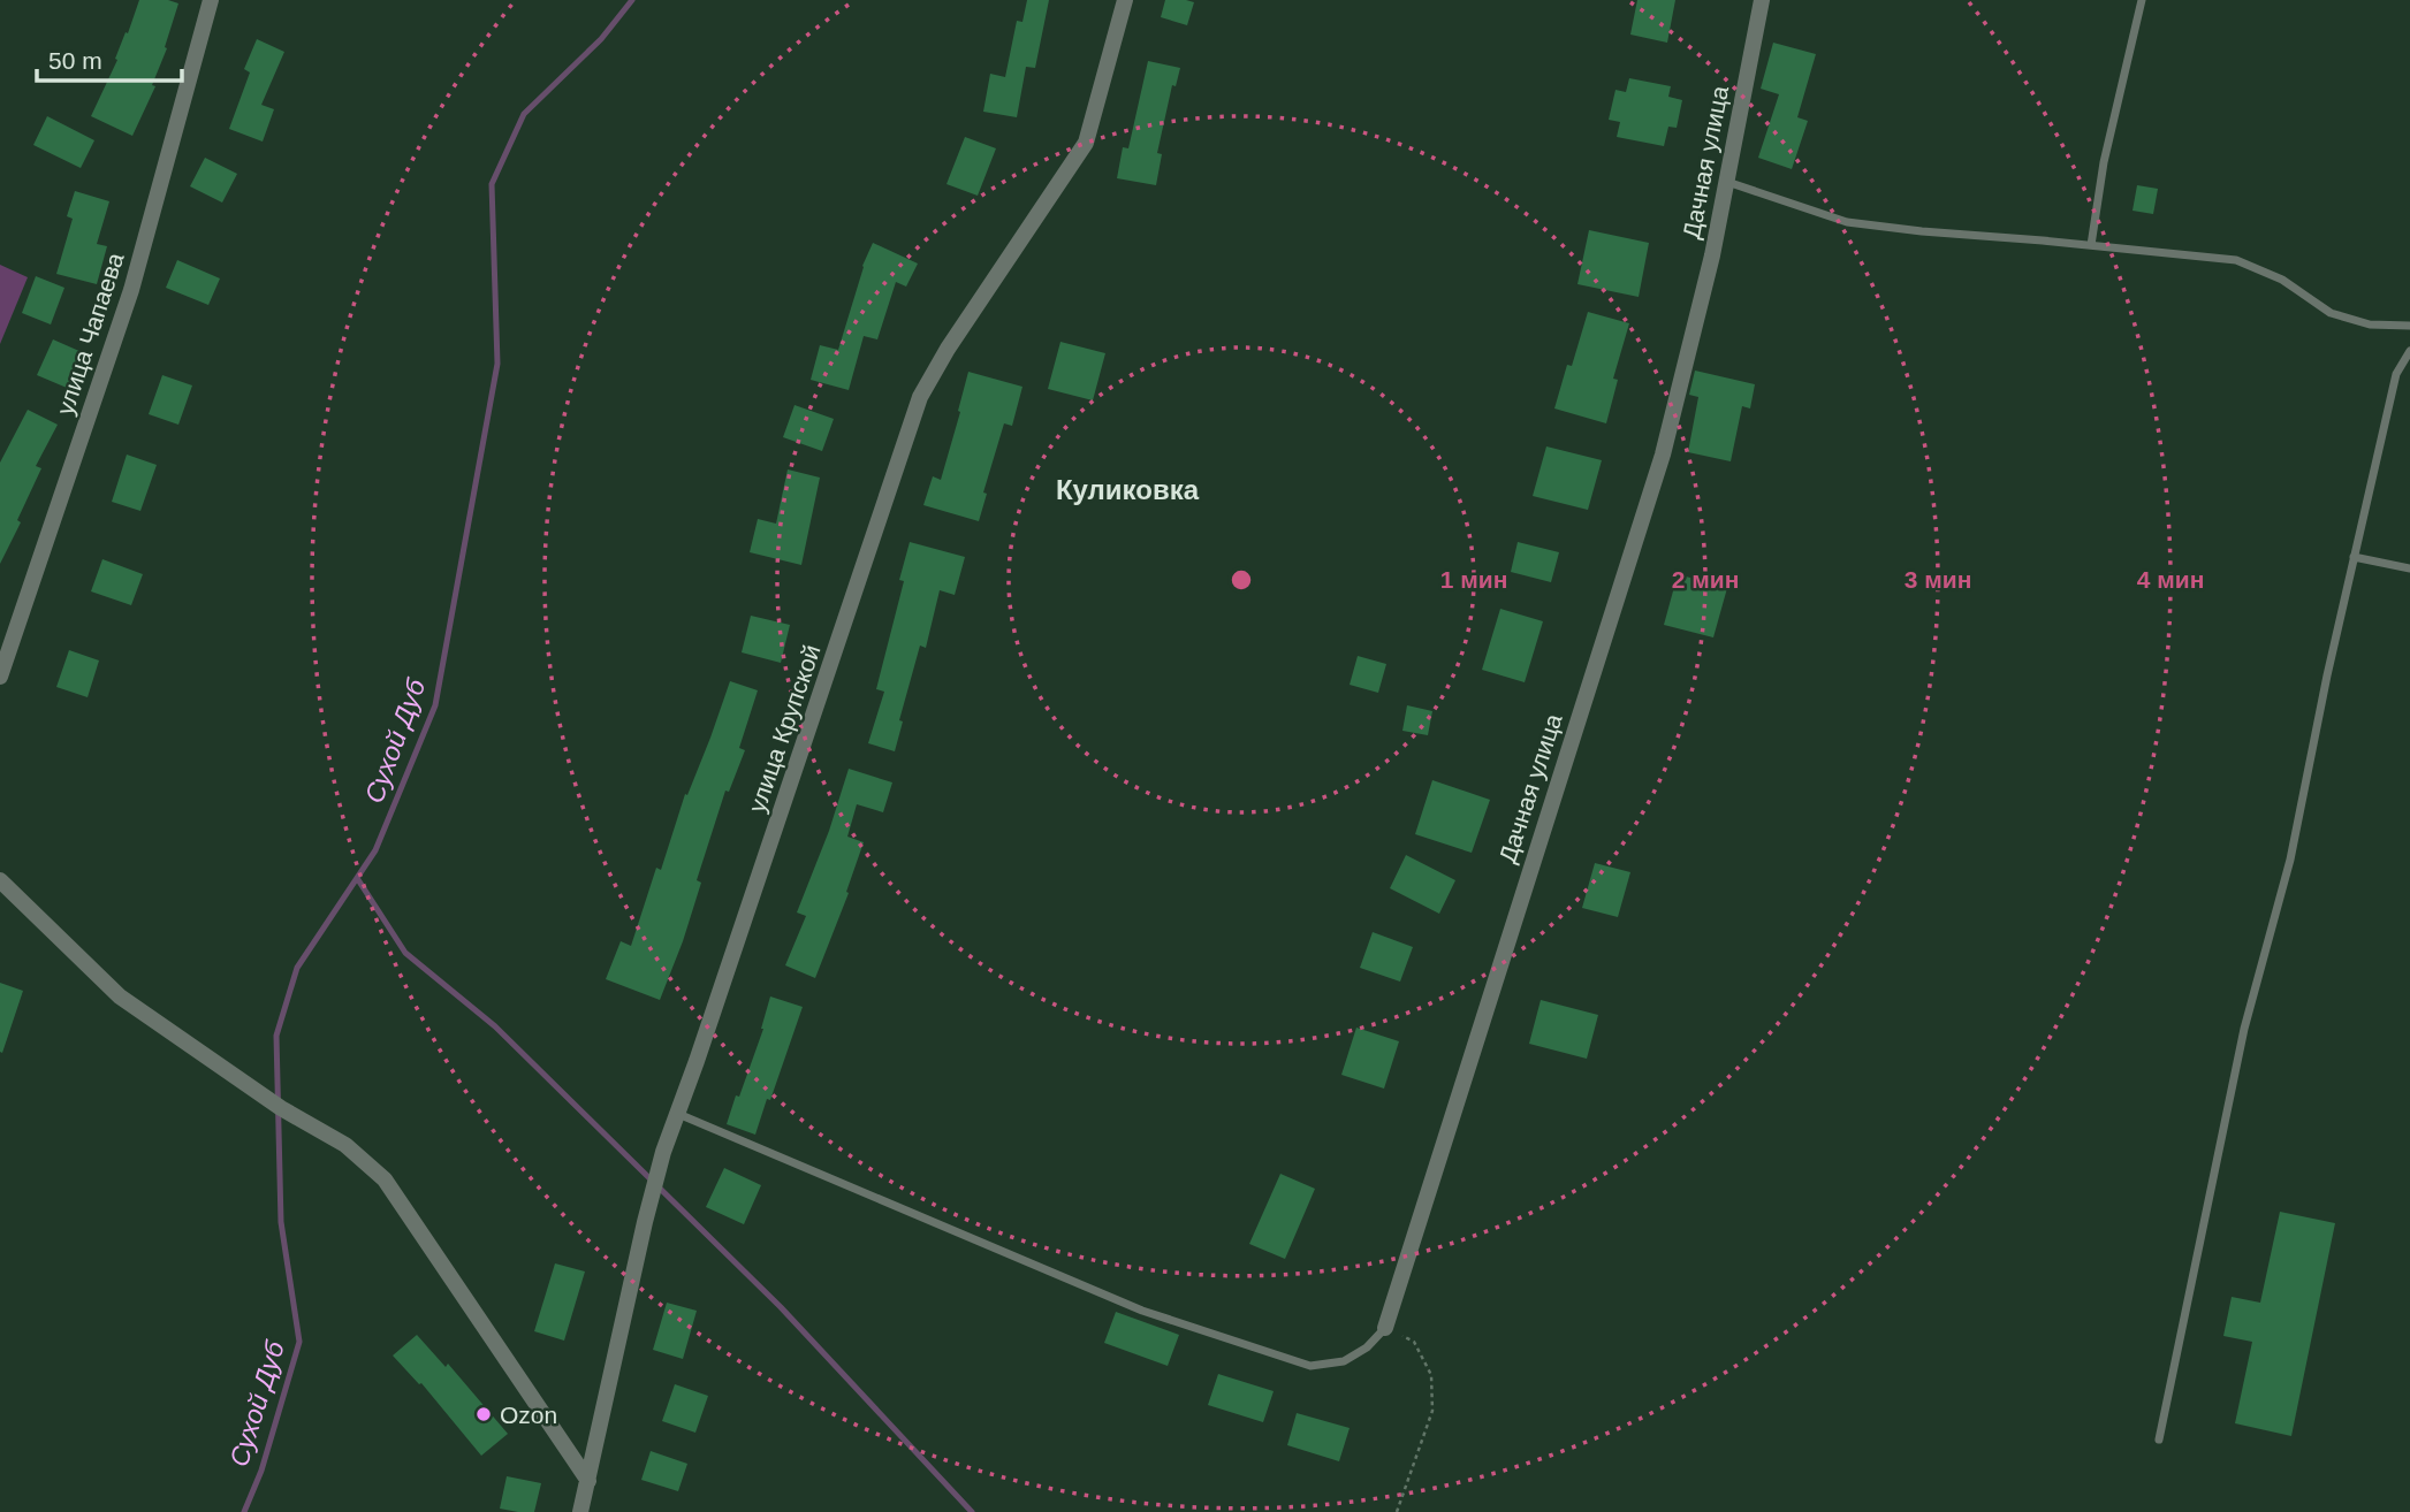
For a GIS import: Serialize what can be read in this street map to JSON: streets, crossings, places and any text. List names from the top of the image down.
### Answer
{
  "streets": {
    "street": ["Дачная улица", "улица Чапаева", "улица Крупской"]
  },
  "districts": ["Куликовка"],
  "water": ["Сухой Дуб"],
  "places": ["Ozon"],
  "scale_bar": "50 m",
  "rings": [
    "1 мин",
    "2 мин",
    "3 мин",
    "4 мин"
  ]
}
